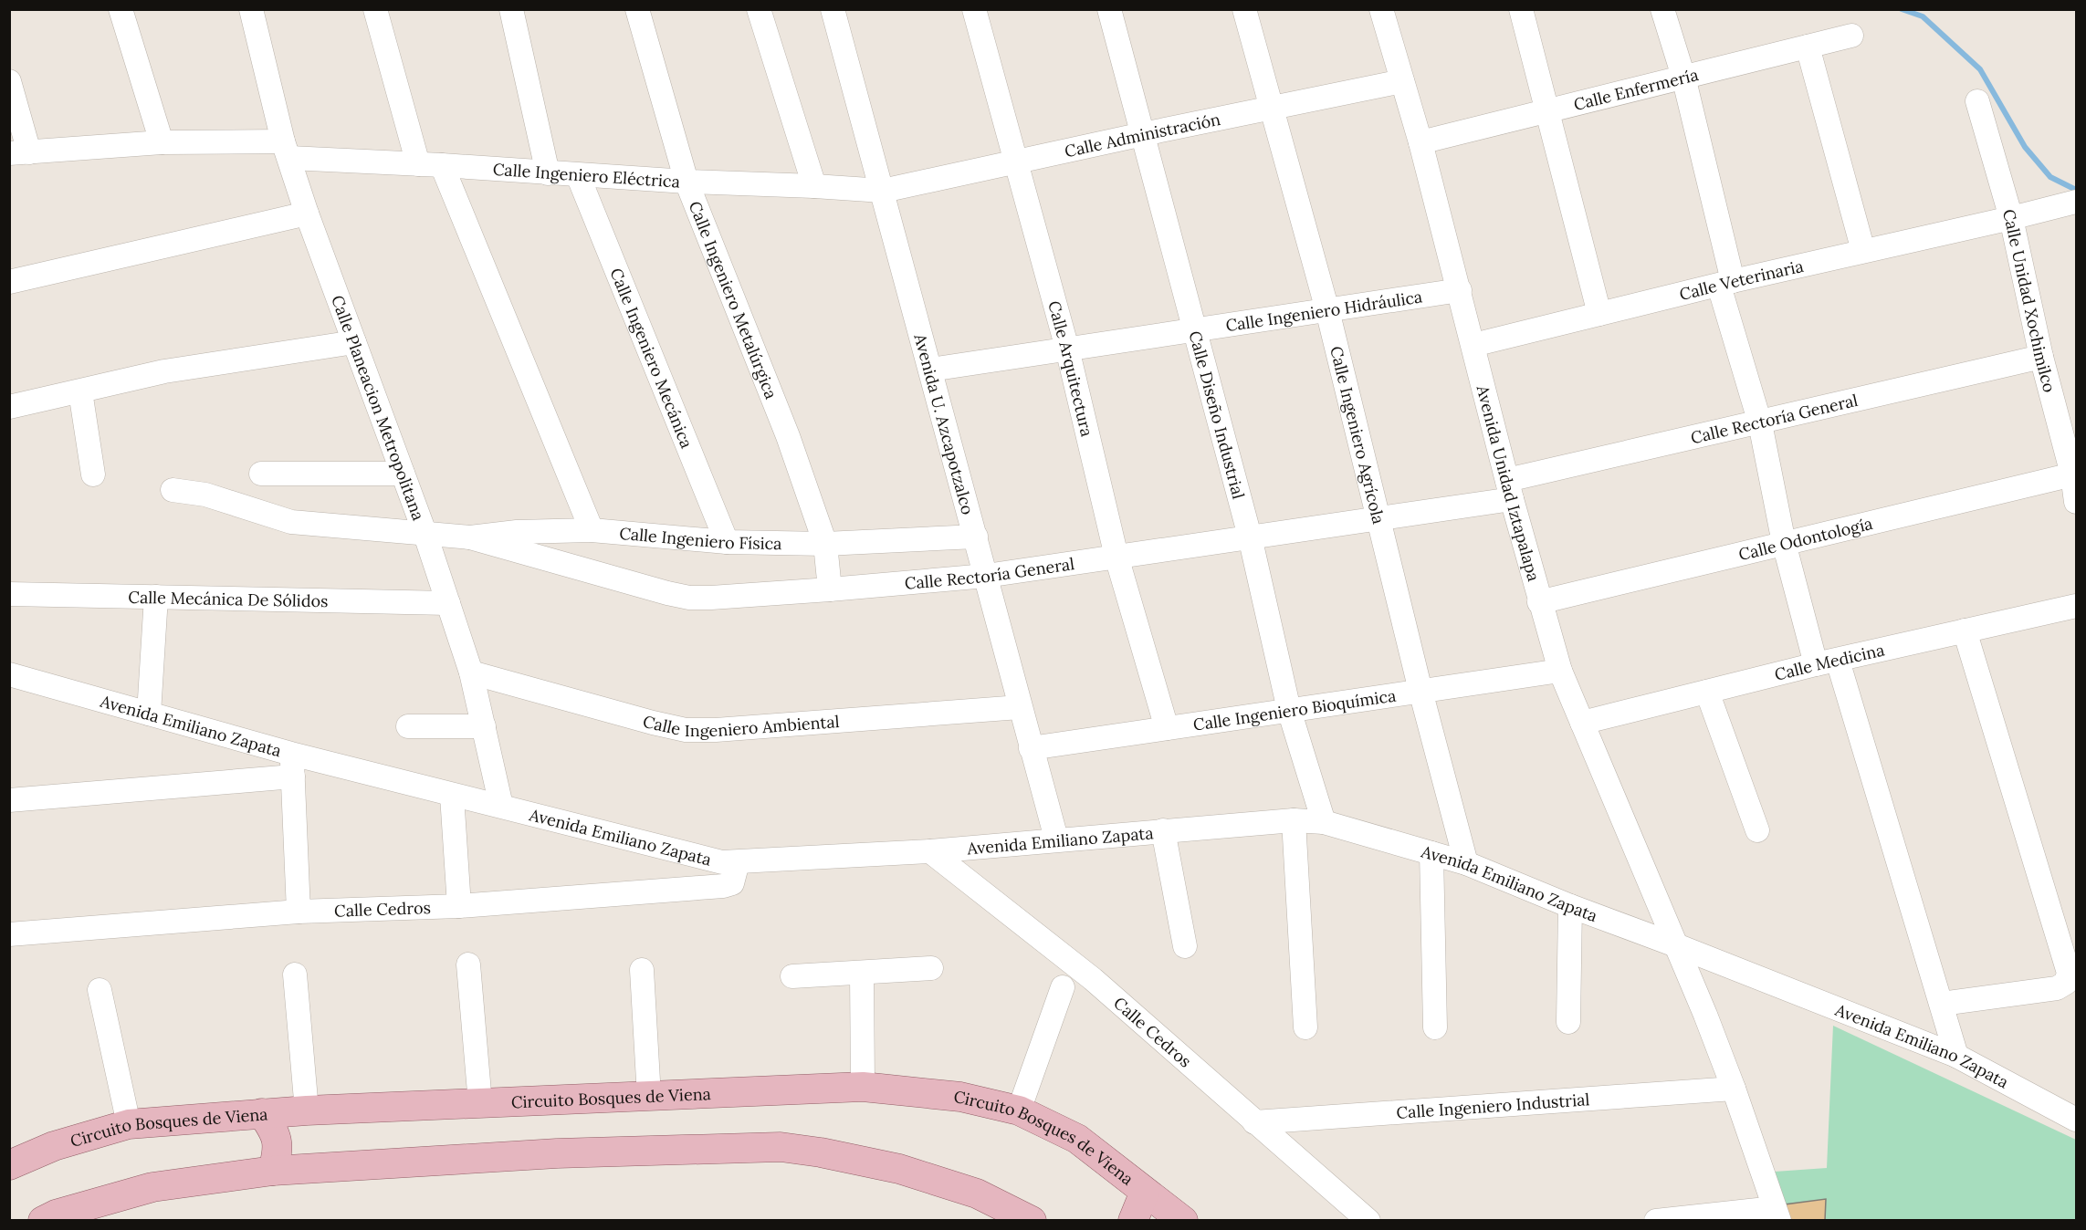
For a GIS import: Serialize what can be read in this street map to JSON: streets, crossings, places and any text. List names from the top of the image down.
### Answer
{
  "streets": {
    "main road": ["Circuito Bosques de Viena"],
    "street": [
      "Calle Enfermería",
      "Calle Administración",
      "Calle Ingeniero Eléctrica",
      "Calle Veterinaria",
      "Calle Ingeniero Metalúrgica",
      "Calle Unidad Xochimilco",
      "Calle Ingeniero Hidráulica",
      "Calle Ingeniero Mecánica",
      "Calle Arquitectura",
      "Calle Planeacion Metropolitana",
      "Calle Diseño Industrial",
      "Calle Rectoría General",
      "Avenida U. Azcapotzalco",
      "Calle Ingeniero Agrícola",
      "Avenida Unidad Iztapalapa",
      "Calle Ingeniero Física",
      "Calle Odontología",
      "Calle Mecánica De Sólidos",
      "Calle Medicina",
      "Calle Ingeniero Bioquímica",
      "Calle Ingeniero Ambiental",
      "Avenida Emiliano Zapata",
      "Calle Cedros",
      "Calle Ingeniero Industrial"
    ]
  },
  "crossings": [
    ["Calle Enfermería", "Avenida Unidad Iztapalapa"],
    ["Calle Administración", "Calle Ingeniero Eléctrica"],
    ["Calle Administración", "Calle Arquitectura"],
    ["Calle Administración", "Calle Diseño Industrial"],
    ["Calle Administración", "Avenida U. Azcapotzalco"],
    ["Calle Administración", "Calle Ingeniero Agrícola"],
    ["Calle Administración", "Avenida Unidad Iztapalapa"],
    ["Calle Ingeniero Eléctrica", "Calle Ingeniero Metalúrgica"],
    ["Calle Ingeniero Eléctrica", "Calle Ingeniero Mecánica"],
    ["Calle Ingeniero Eléctrica", "Calle Planeacion Metropolitana"],
    ["Calle Ingeniero Eléctrica", "Avenida U. Azcapotzalco"],
    ["Calle Veterinaria", "Calle Unidad Xochimilco"],
    ["Calle Veterinaria", "Avenida Unidad Iztapalapa"],
    ["Calle Ingeniero Metalúrgica", "Calle Rectoría General"],
    ["Calle Ingeniero Metalúrgica", "Calle Ingeniero Física"],
    ["Calle Unidad Xochimilco", "Calle Rectoría General"],
    ["Calle Unidad Xochimilco", "Calle Odontología"],
    ["Calle Ingeniero Hidráulica", "Calle Arquitectura"],
    ["Calle Ingeniero Hidráulica", "Calle Diseño Industrial"],
    ["Calle Ingeniero Hidráulica", "Avenida U. Azcapotzalco"],
    ["Calle Ingeniero Hidráulica", "Calle Ingeniero Agrícola"],
    ["Calle Ingeniero Hidráulica", "Avenida Unidad Iztapalapa"],
    ["Calle Ingeniero Mecánica", "Calle Ingeniero Física"],
    ["Calle Arquitectura", "Calle Rectoría General"],
    ["Calle Arquitectura", "Calle Ingeniero Bioquímica"],
    ["Calle Planeacion Metropolitana", "Calle Ingeniero Física"],
    ["Calle Planeacion Metropolitana", "Calle Mecánica De Sólidos"],
    ["Calle Planeacion Metropolitana", "Calle Ingeniero Ambiental"],
    ["Calle Planeacion Metropolitana", "Avenida Emiliano Zapata"],
    ["Calle Diseño Industrial", "Calle Rectoría General"],
    ["Calle Diseño Industrial", "Calle Ingeniero Bioquímica"],
    ["Calle Diseño Industrial", "Avenida Emiliano Zapata"],
    ["Calle Rectoría General", "Avenida U. Azcapotzalco"],
    ["Calle Rectoría General", "Calle Ingeniero Agrícola"],
    ["Calle Rectoría General", "Avenida Unidad Iztapalapa"],
    ["Calle Rectoría General", "Calle Ingeniero Física"],
    ["Avenida U. Azcapotzalco", "Calle Ingeniero Física"],
    ["Avenida U. Azcapotzalco", "Calle Ingeniero Bioquímica"],
    ["Avenida U. Azcapotzalco", "Calle Ingeniero Ambiental"],
    ["Avenida U. Azcapotzalco", "Avenida Emiliano Zapata"],
    ["Calle Ingeniero Agrícola", "Calle Ingeniero Bioquímica"],
    ["Calle Ingeniero Agrícola", "Avenida Emiliano Zapata"],
    ["Avenida Unidad Iztapalapa", "Calle Odontología"],
    ["Avenida Unidad Iztapalapa", "Calle Medicina"],
    ["Avenida Unidad Iztapalapa", "Calle Ingeniero Bioquímica"],
    ["Avenida Unidad Iztapalapa", "Avenida Emiliano Zapata"],
    ["Avenida Unidad Iztapalapa", "Calle Ingeniero Industrial"],
    ["Avenida Emiliano Zapata", "Calle Cedros"],
    ["Calle Cedros", "Calle Ingeniero Industrial"]
  ]
}
